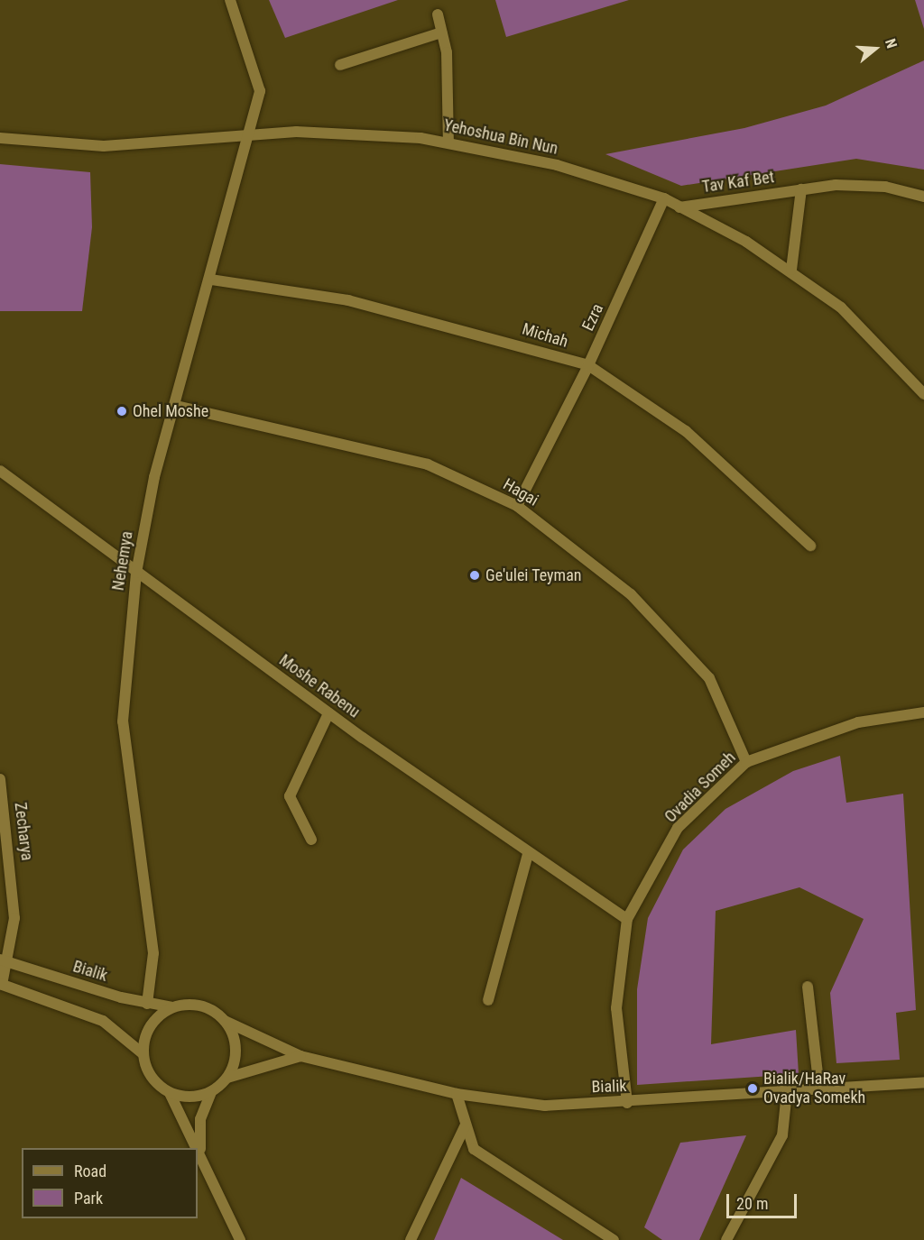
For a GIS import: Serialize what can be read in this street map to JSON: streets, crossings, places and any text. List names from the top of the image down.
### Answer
{
  "streets": {
    "street": [
      "Yehoshua Bin Nun",
      "Tav Kaf Bet",
      "Ezra",
      "Michah",
      "Hagai",
      "Nehemya",
      "Moshe Rabenu",
      "Ovadia Someh",
      "Zecharya",
      "Bialik"
    ]
  },
  "crossings": [
    ["Yehoshua Bin Nun", "Tav Kaf Bet"],
    ["Yehoshua Bin Nun", "Ezra"],
    ["Yehoshua Bin Nun", "Nehemya"],
    ["Ezra", "Michah"],
    ["Ezra", "Hagai"],
    ["Michah", "Nehemya"],
    ["Hagai", "Nehemya"],
    ["Hagai", "Ovadia Someh"],
    ["Nehemya", "Moshe Rabenu"],
    ["Nehemya", "Bialik"],
    ["Moshe Rabenu", "Ovadia Someh"],
    ["Ovadia Someh", "Bialik"],
    ["Zecharya", "Bialik"]
  ],
  "places": ["Ohel Moshe", "Ge'ulei Teyman", "Bialik/HaRav Ovadya Somekh"],
  "legend": ["Road", "Park"],
  "scale_bar": "20 m",
  "north": "right"
}
